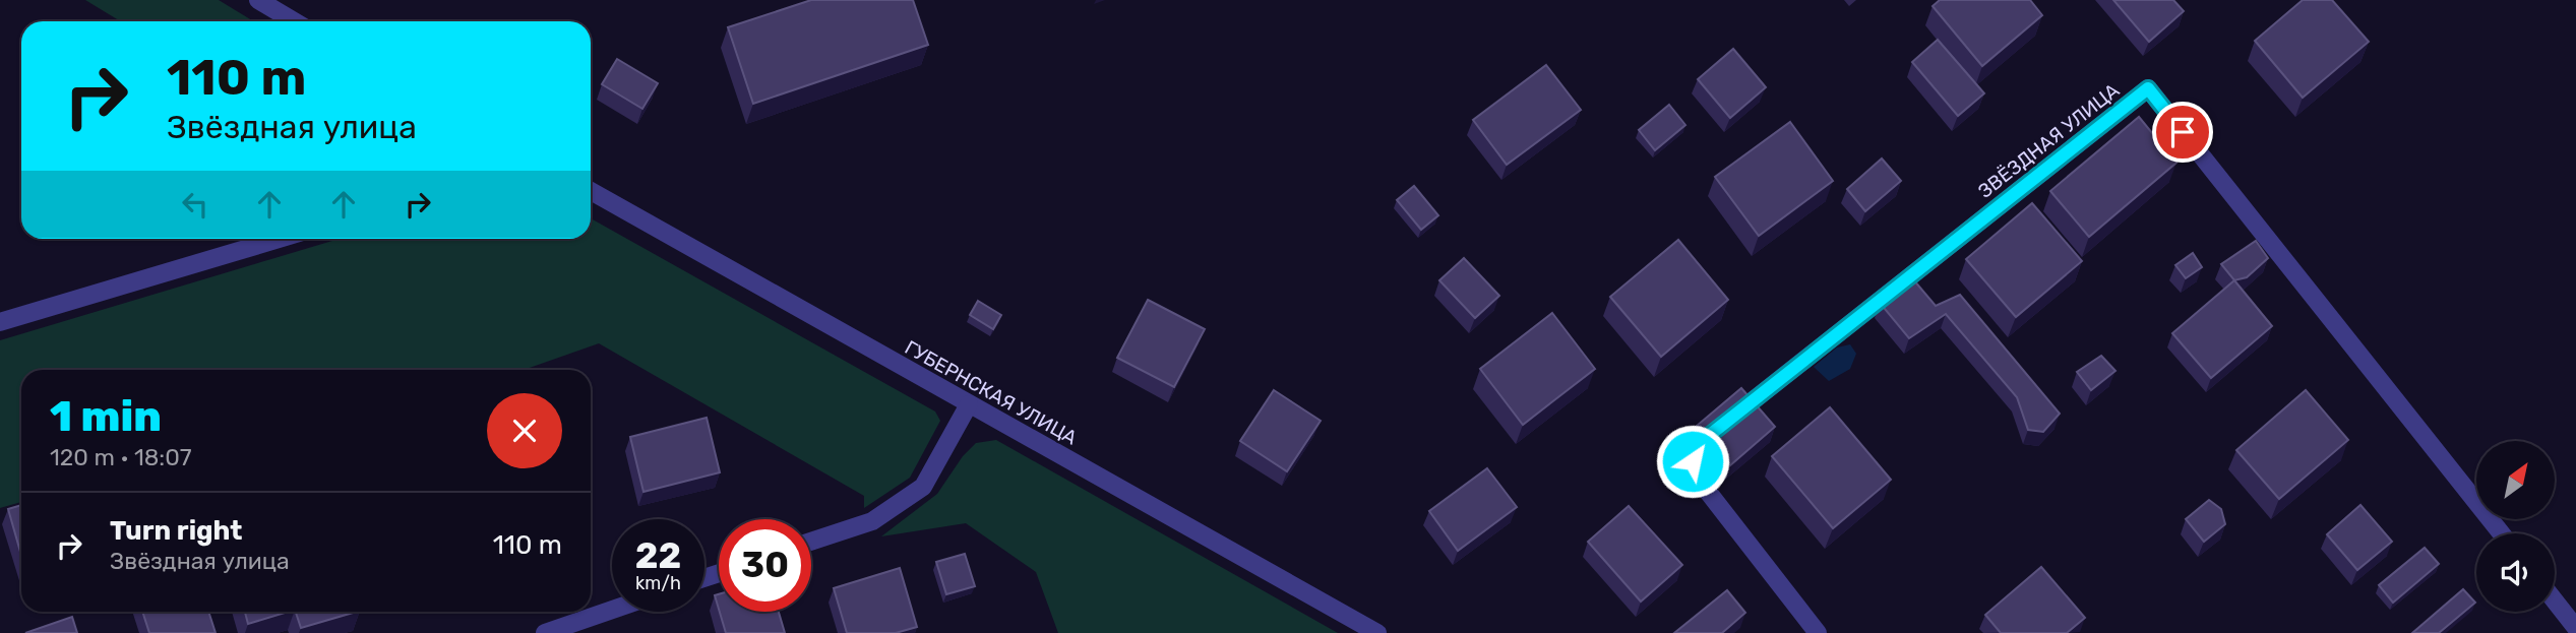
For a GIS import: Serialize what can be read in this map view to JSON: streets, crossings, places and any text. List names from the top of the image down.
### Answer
{
  "streets": {
    "street": ["ЗВЁЗДНАЯ УЛИЦА", "ГУБЕРНСКАЯ УЛИЦА"]
  },
  "north": "top right",
  "page": {
    "turn": ["110 m", "Звёздная улица"],
    "heading": ["1 min", "120 m · 18:07"],
    "list": [
      {
        "name": "Turn right",
        "note": "Звёздная улица",
        "value": "110 m"
      }
    ],
    "speed": "22 km/h",
    "limit": "30"
  }
}
